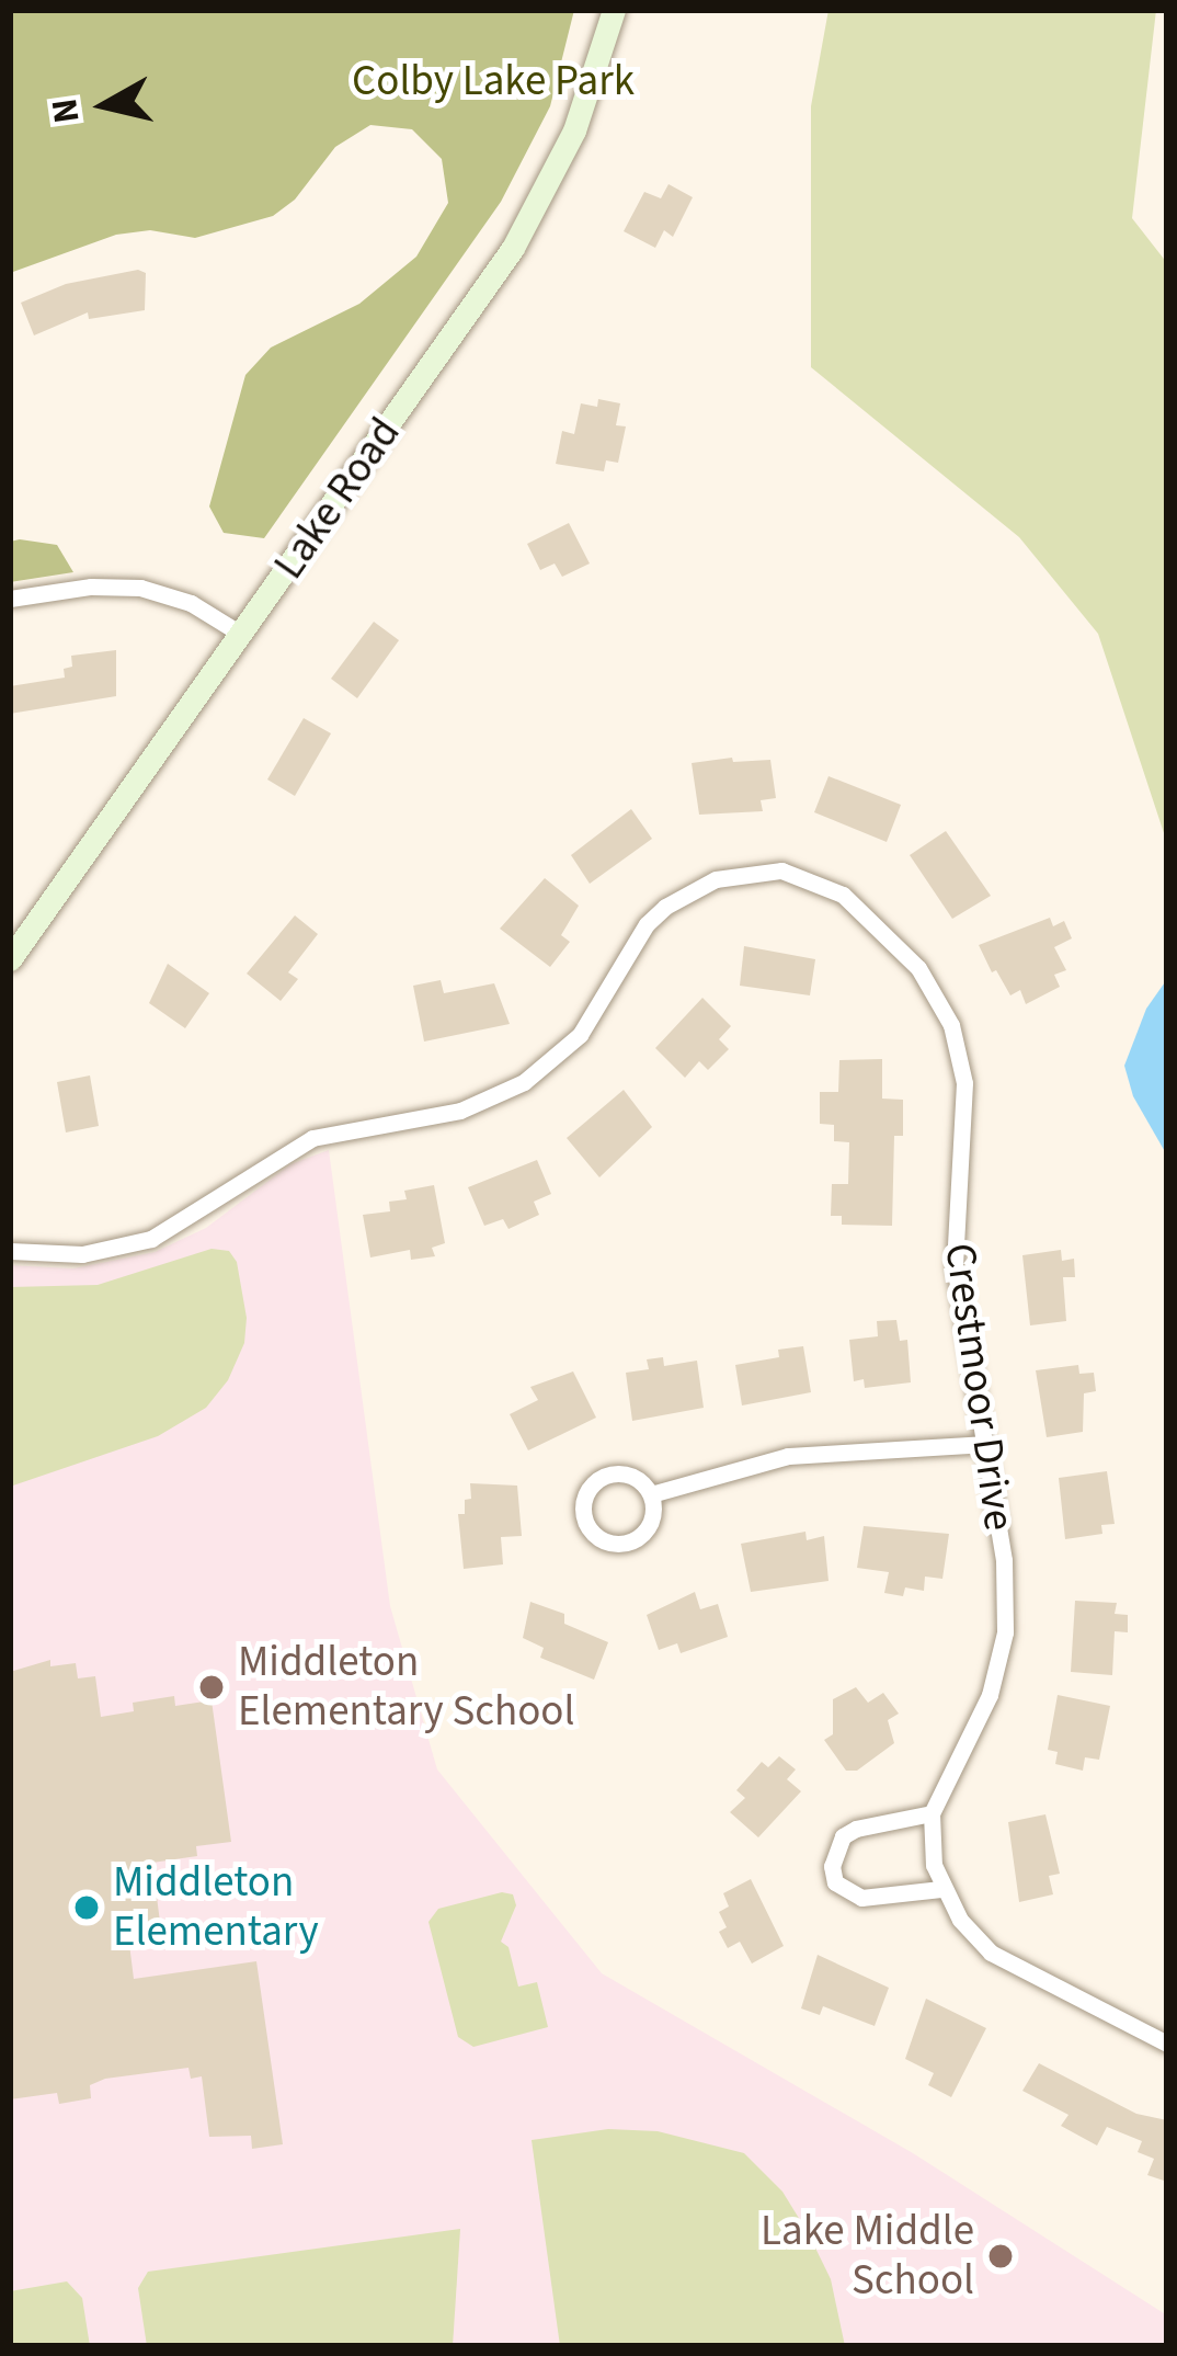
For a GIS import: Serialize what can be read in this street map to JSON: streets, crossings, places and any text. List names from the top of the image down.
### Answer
{
  "streets": {
    "street": ["Lake Road", "Crestmoor Drive"]
  },
  "parks": ["Colby Lake Park"],
  "places": ["Middleton Elementary School", "Middleton Elementary", "Lake Middle School"],
  "north": "left"
}
